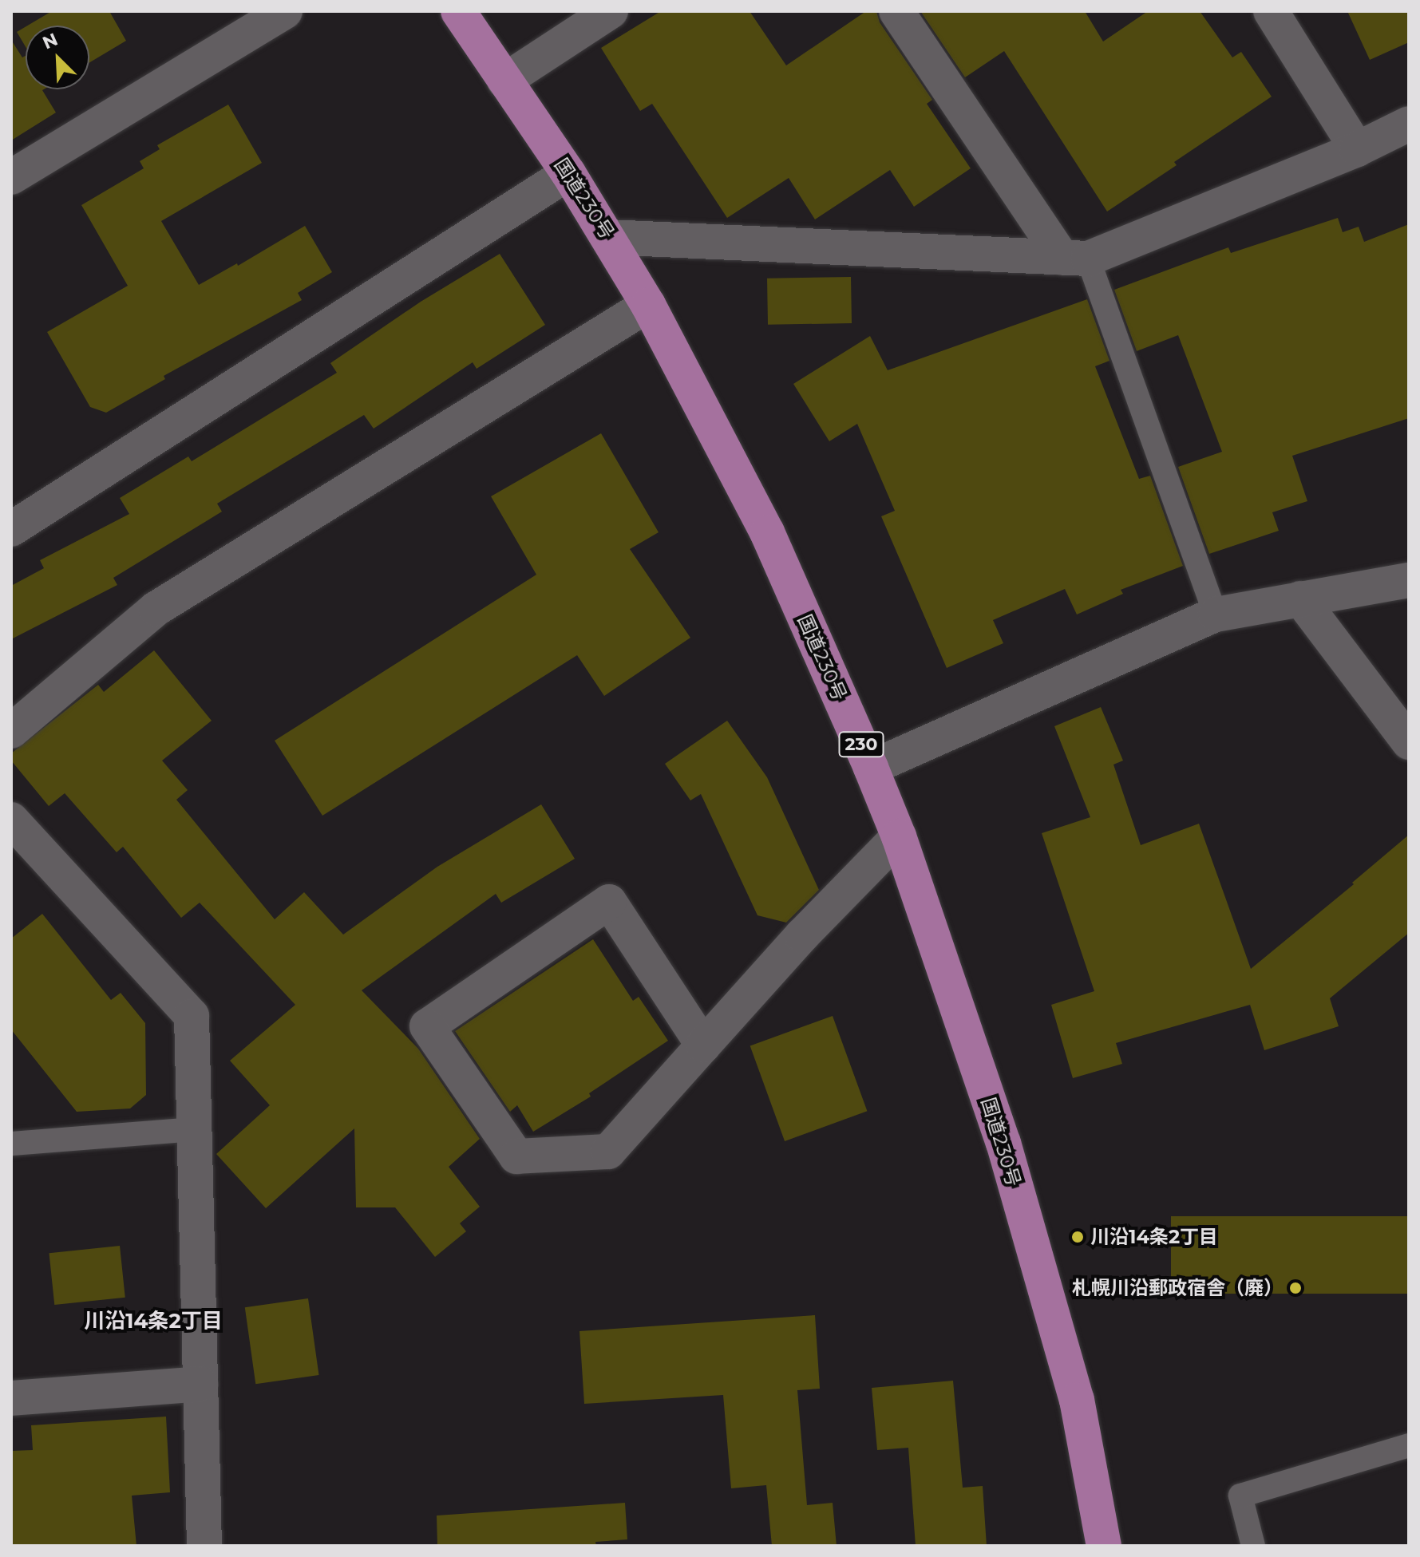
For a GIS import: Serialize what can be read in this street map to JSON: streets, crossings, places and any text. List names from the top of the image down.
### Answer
{
  "streets": {
    "highway": ["国道230号", "230"]
  },
  "districts": ["川沿14条2丁目"],
  "places": ["川沿14条2丁目", "札幌川沿郵政宿舎（廃）"],
  "north": "top left"
}
